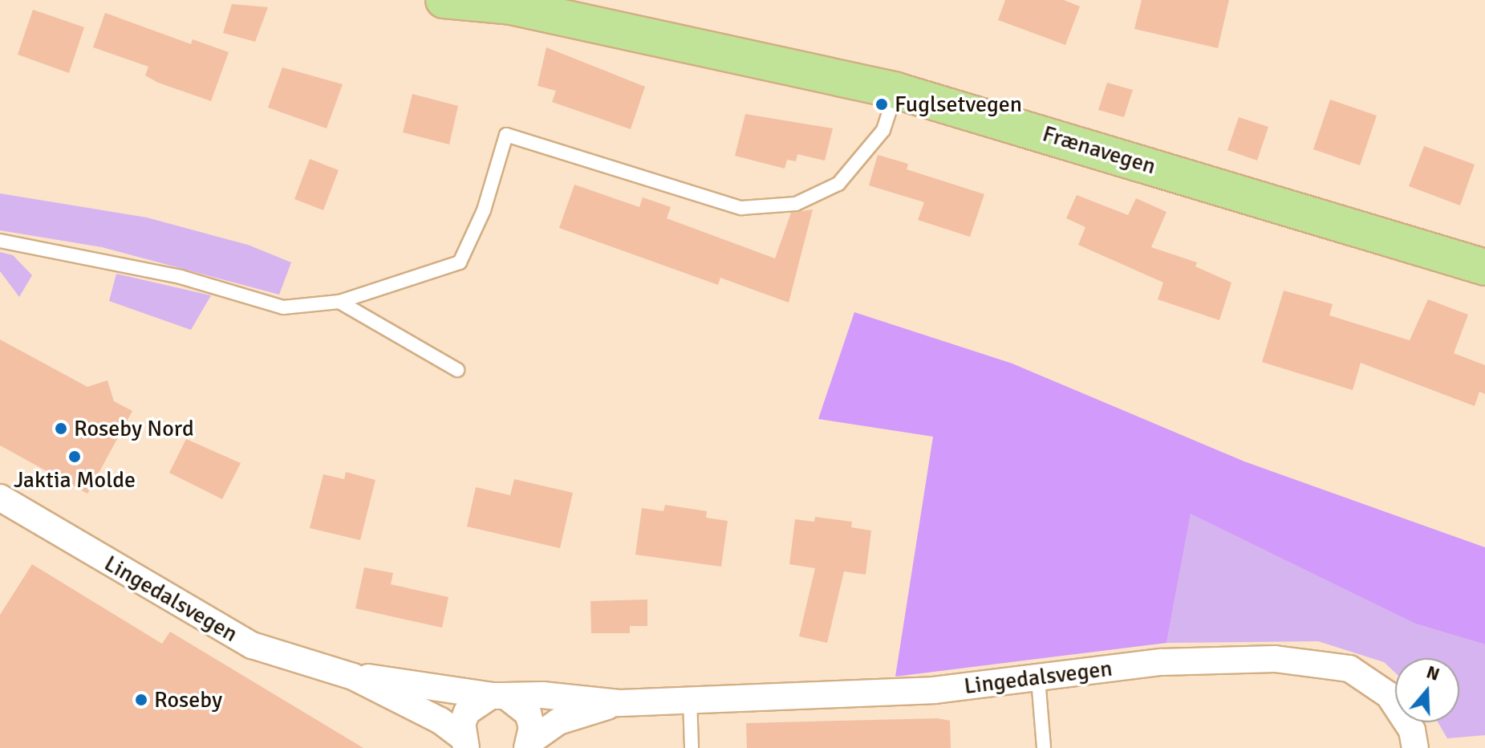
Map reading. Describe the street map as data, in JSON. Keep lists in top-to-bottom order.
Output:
{
  "streets": {
    "main road": ["Frænavegen"],
    "street": ["Lingedalsvegen"]
  },
  "places": [
    "Fuglsetvegen",
    "Roseby Nord",
    "Jaktia Molde",
    "Roseby"
  ],
  "north": "top"
}
